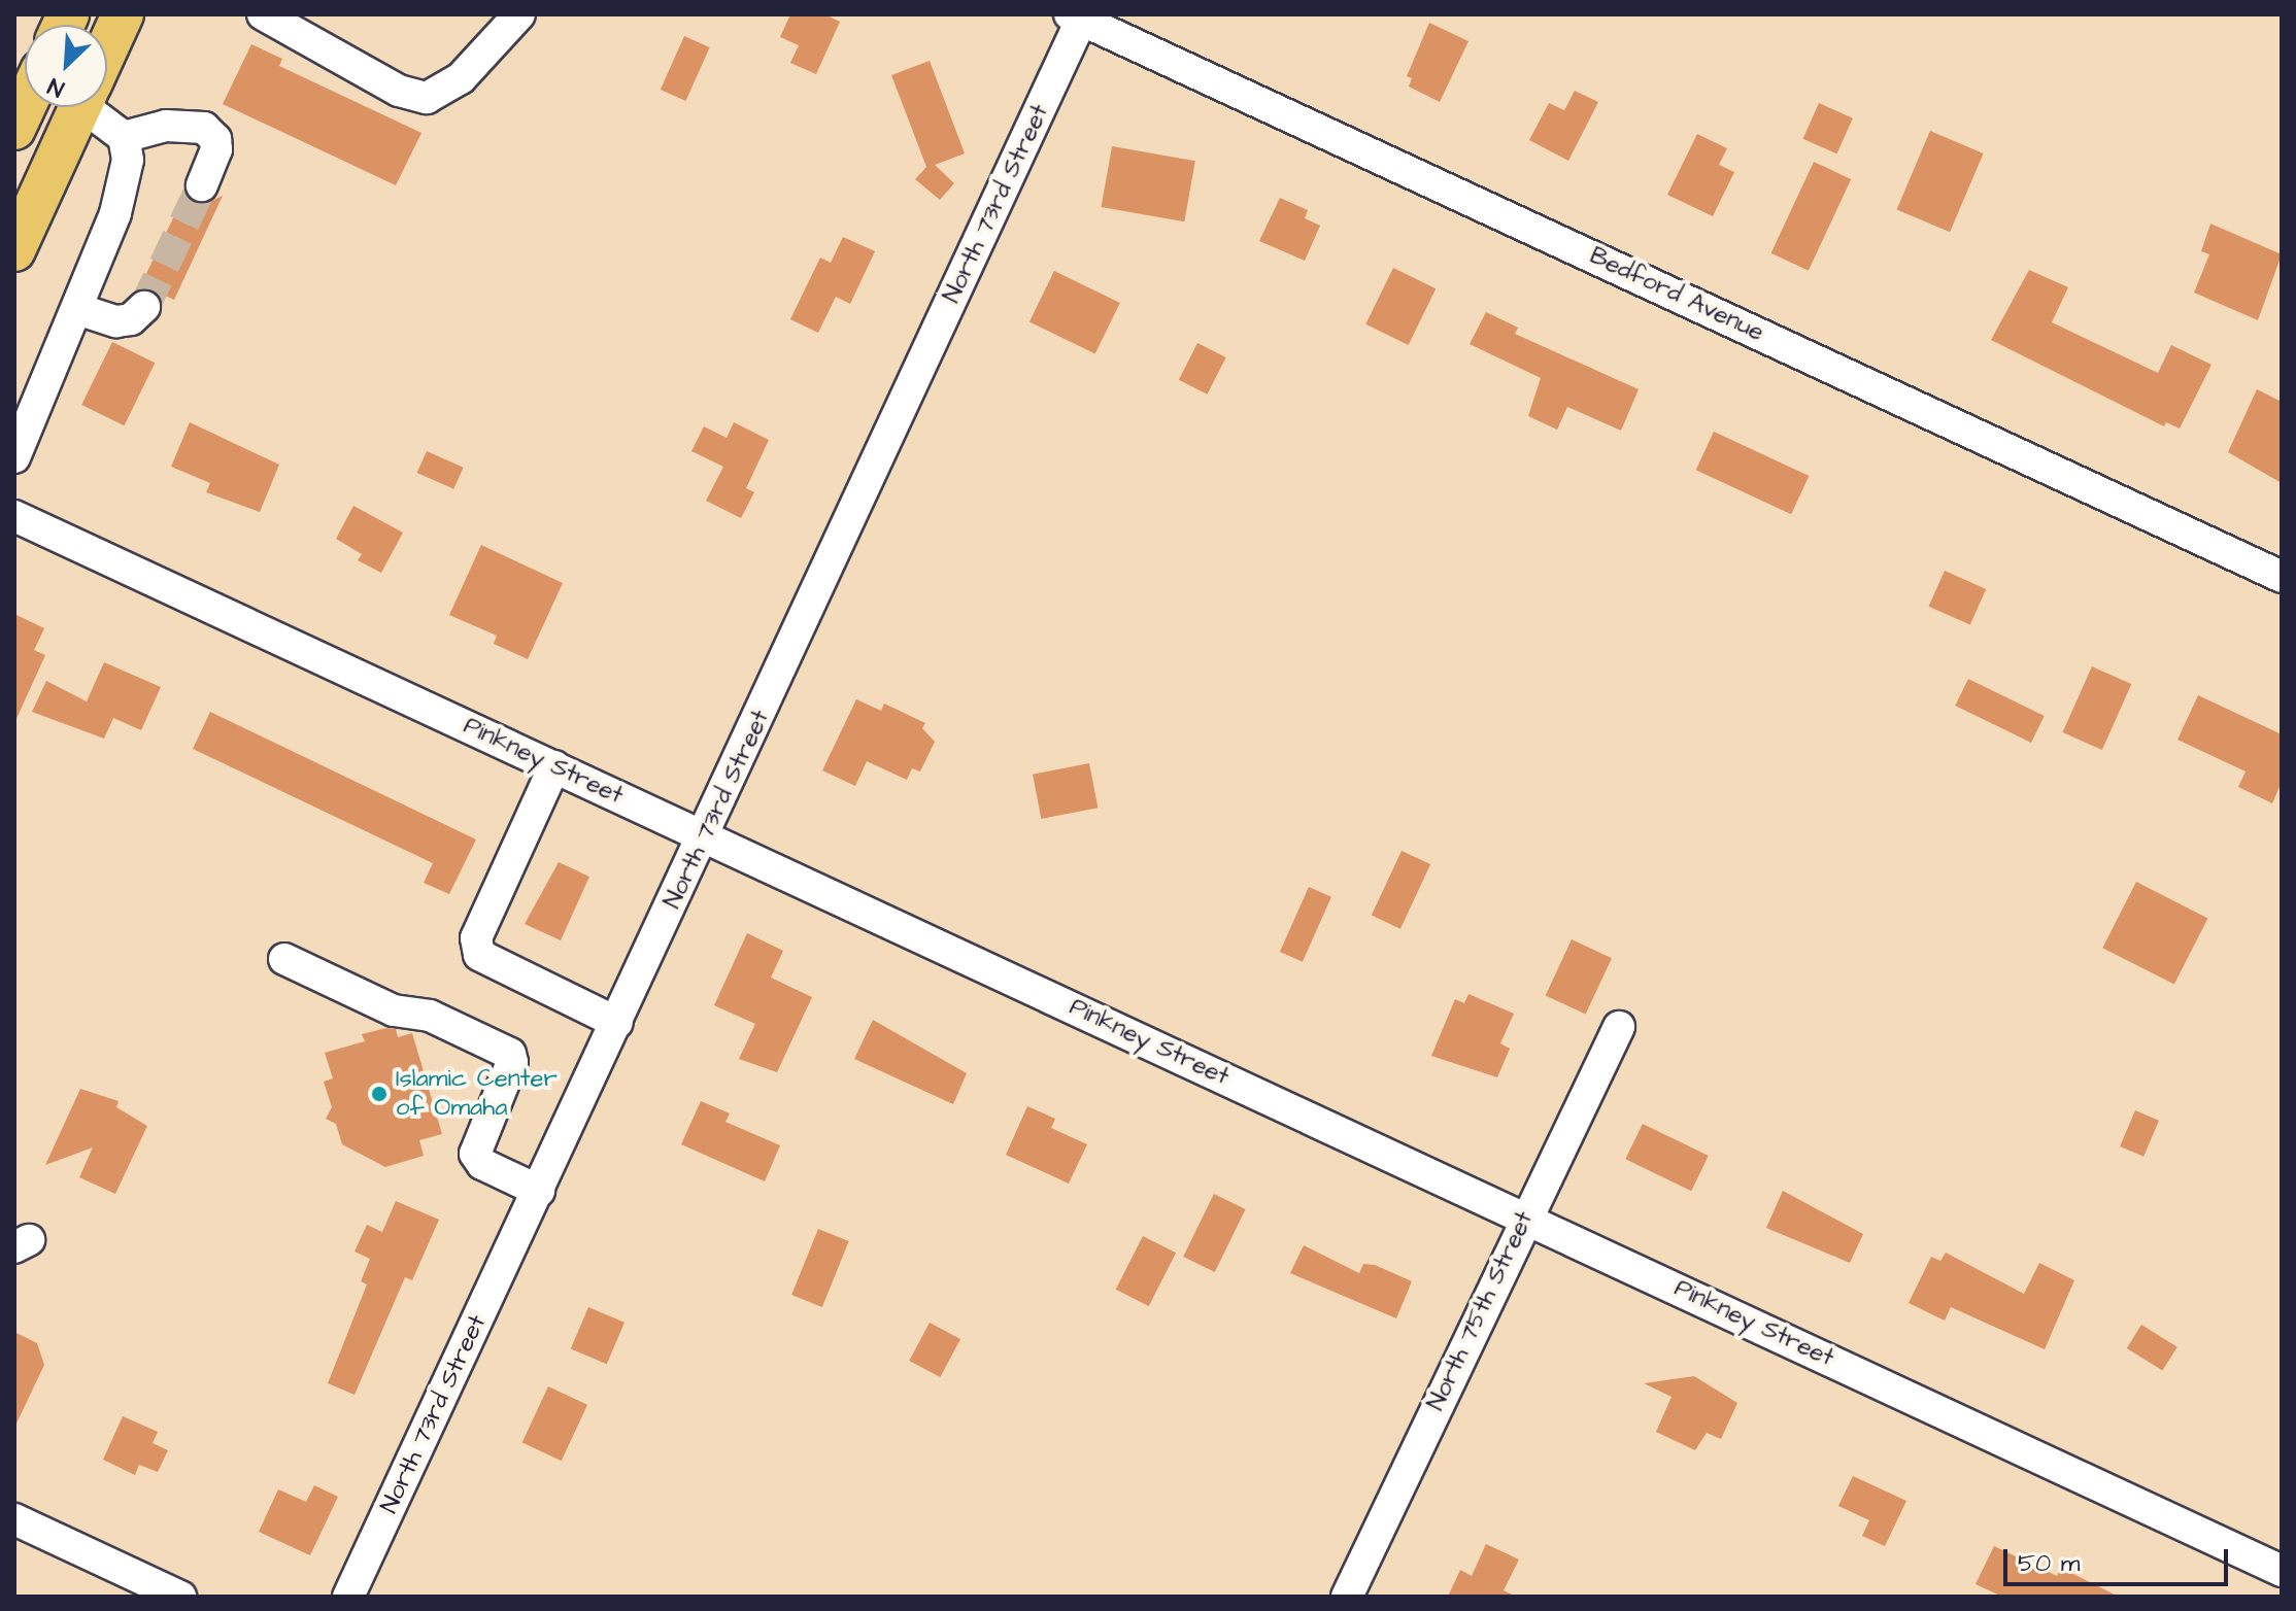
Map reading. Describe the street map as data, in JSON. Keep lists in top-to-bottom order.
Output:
{
  "streets": {
    "street": [
      "North 73rd Street",
      "Bedford Avenue",
      "Pinkney Street",
      "North 75th Street"
    ]
  },
  "crossings": [
    ["North 73rd Street", "Bedford Avenue"],
    ["North 73rd Street", "Pinkney Street"],
    ["Pinkney Street", "North 75th Street"]
  ],
  "places": ["Islamic Center of Omaha"],
  "scale_bar": "50 m",
  "north": "bottom left"
}
